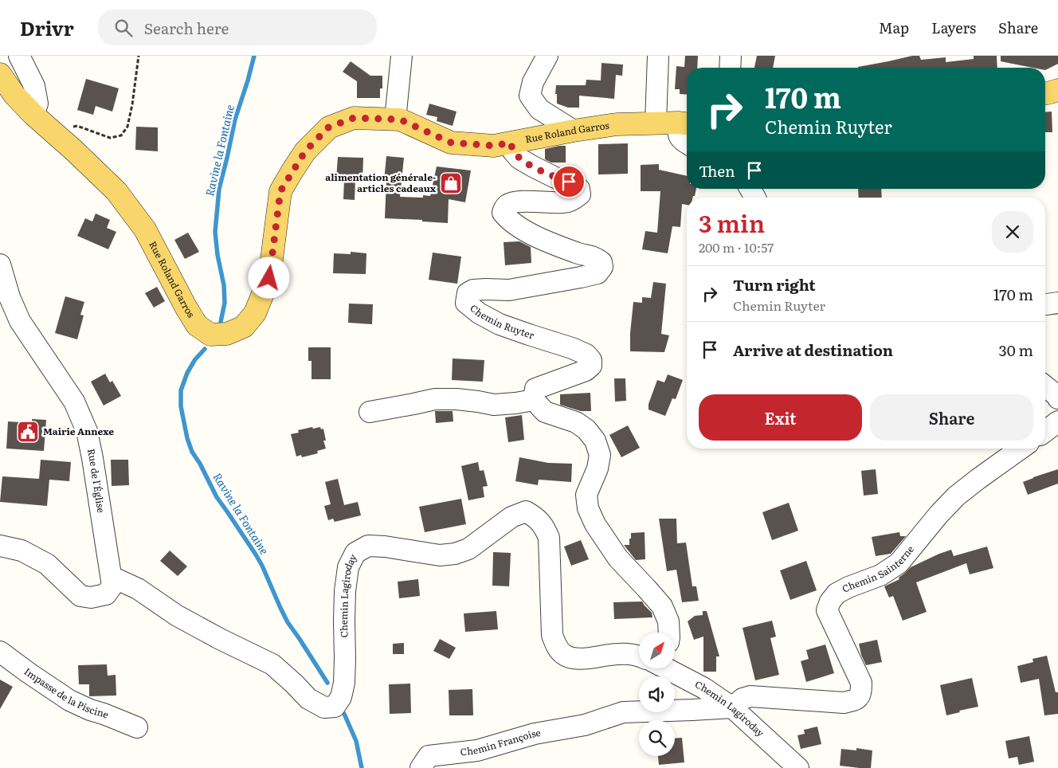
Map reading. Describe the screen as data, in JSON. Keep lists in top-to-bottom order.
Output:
{
  "streets": {
    "main road": ["Rue Roland Garros"],
    "street": [
      "Chemin Ruyter",
      "Rue de l'Église",
      "Chemin Sainterne",
      "Chemin Lagiroday",
      "Impasse de la Piscine",
      "Chemin Françoise"
    ]
  },
  "crossings": [
    ["Rue Roland Garros", "Chemin Ruyter"],
    ["Rue de l'Église", "Chemin Lagiroday"],
    ["Chemin Sainterne", "Chemin Lagiroday"],
    ["Chemin Sainterne", "Chemin Françoise"],
    ["Chemin Lagiroday", "Chemin Françoise"]
  ],
  "water": ["Ravine la Fontaine"],
  "places": {
    "shop": ["alimentation générale- articles cadeaux"],
    "public building": ["Mairie Annexe"]
  },
  "north": "top right",
  "page": {
    "header": "Drivr",
    "search": "Search here",
    "nav": ["Map", "Layers", "Share"],
    "turn": ["170 m", "Chemin Ruyter"],
    "then": "Then",
    "heading": ["3 min", "200 m · 10:57"],
    "list": [
      {
        "name": "Turn right",
        "note": "Chemin Ruyter",
        "value": "170 m"
      },
      {
        "name": "Arrive at destination",
        "value": "30 m"
      }
    ],
    "buttons": ["Exit", "Share"]
  }
}
